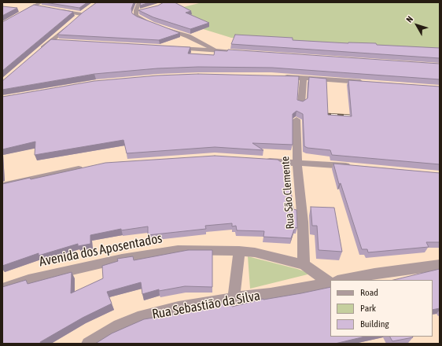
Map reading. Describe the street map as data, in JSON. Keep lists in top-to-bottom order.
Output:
{
  "streets": {
    "street": ["Rua São Clemente", "Avenida dos Aposentados", "Rua Sebastião da Silva"]
  },
  "crossings": [
    ["Rua São Clemente", "Avenida dos Aposentados"]
  ],
  "legend": ["Road", "Park", "Building"],
  "north": "top left"
}
